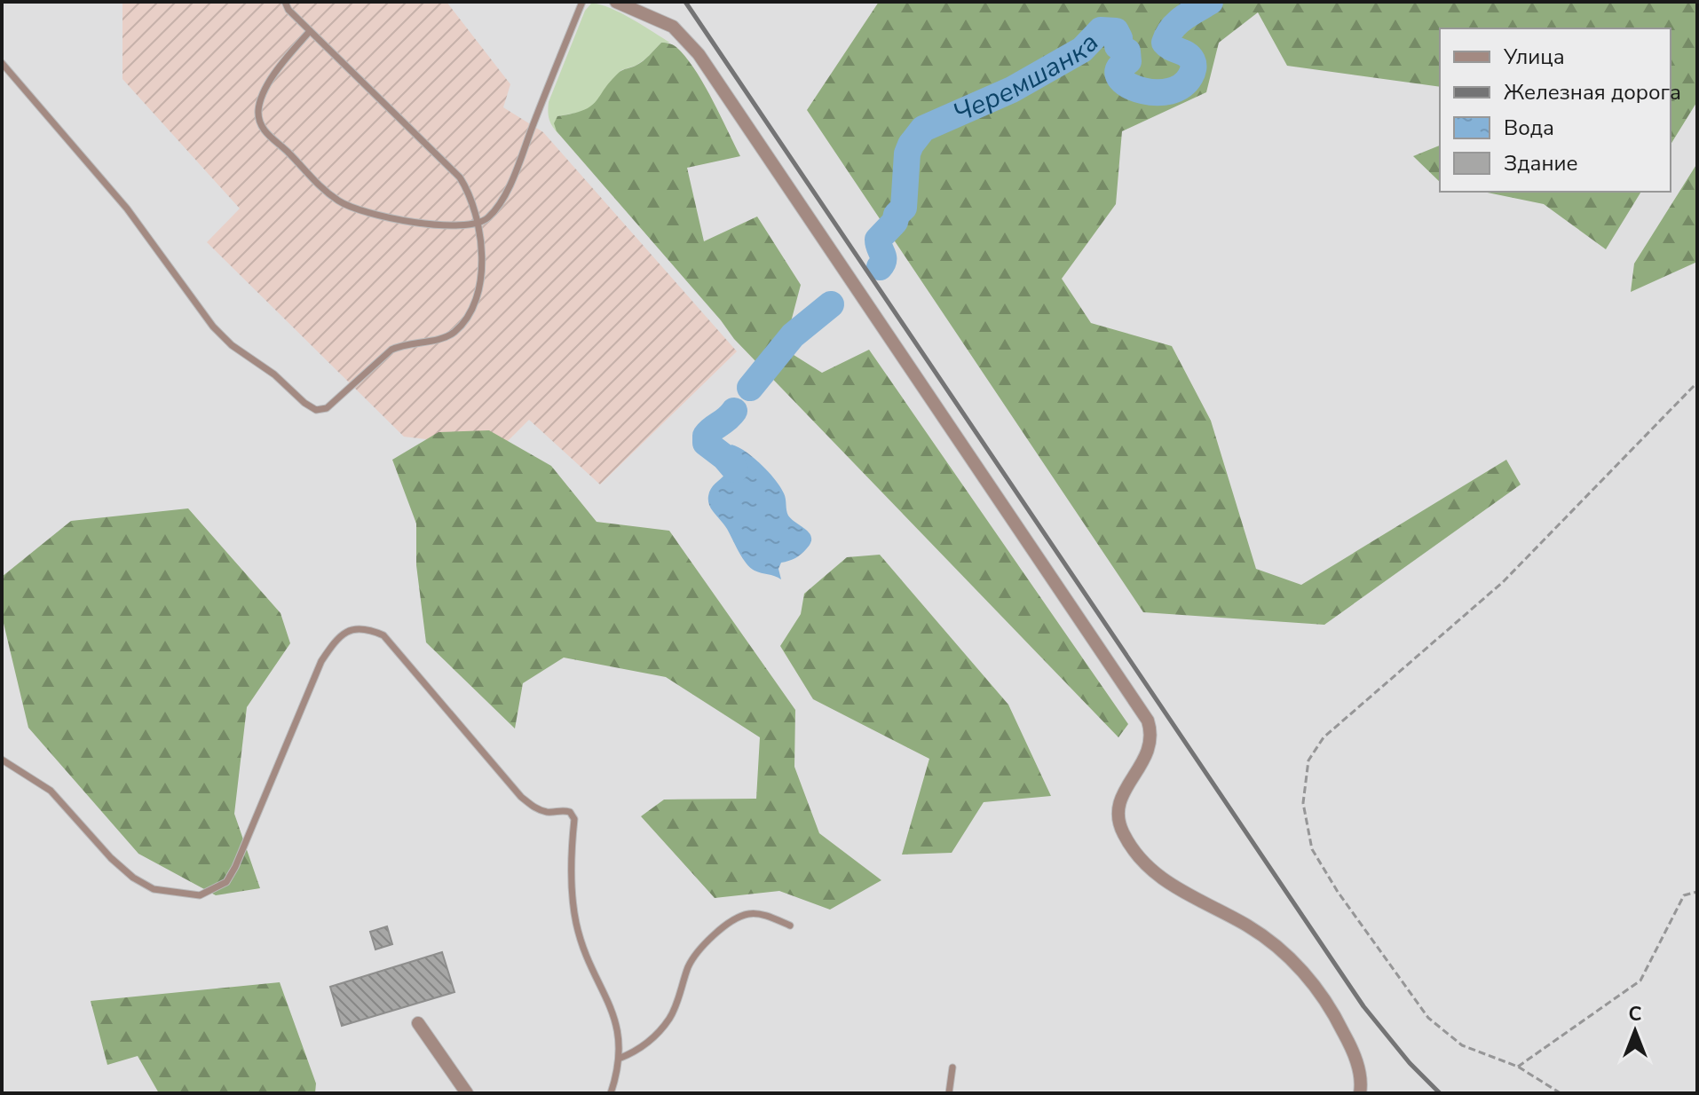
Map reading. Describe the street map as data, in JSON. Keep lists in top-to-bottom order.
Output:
{
  "water": ["Черемшанка"],
  "legend": [
    "Улица",
    "Железная дорога",
    "Вода",
    "Здание"
  ],
  "north": "top"
}
